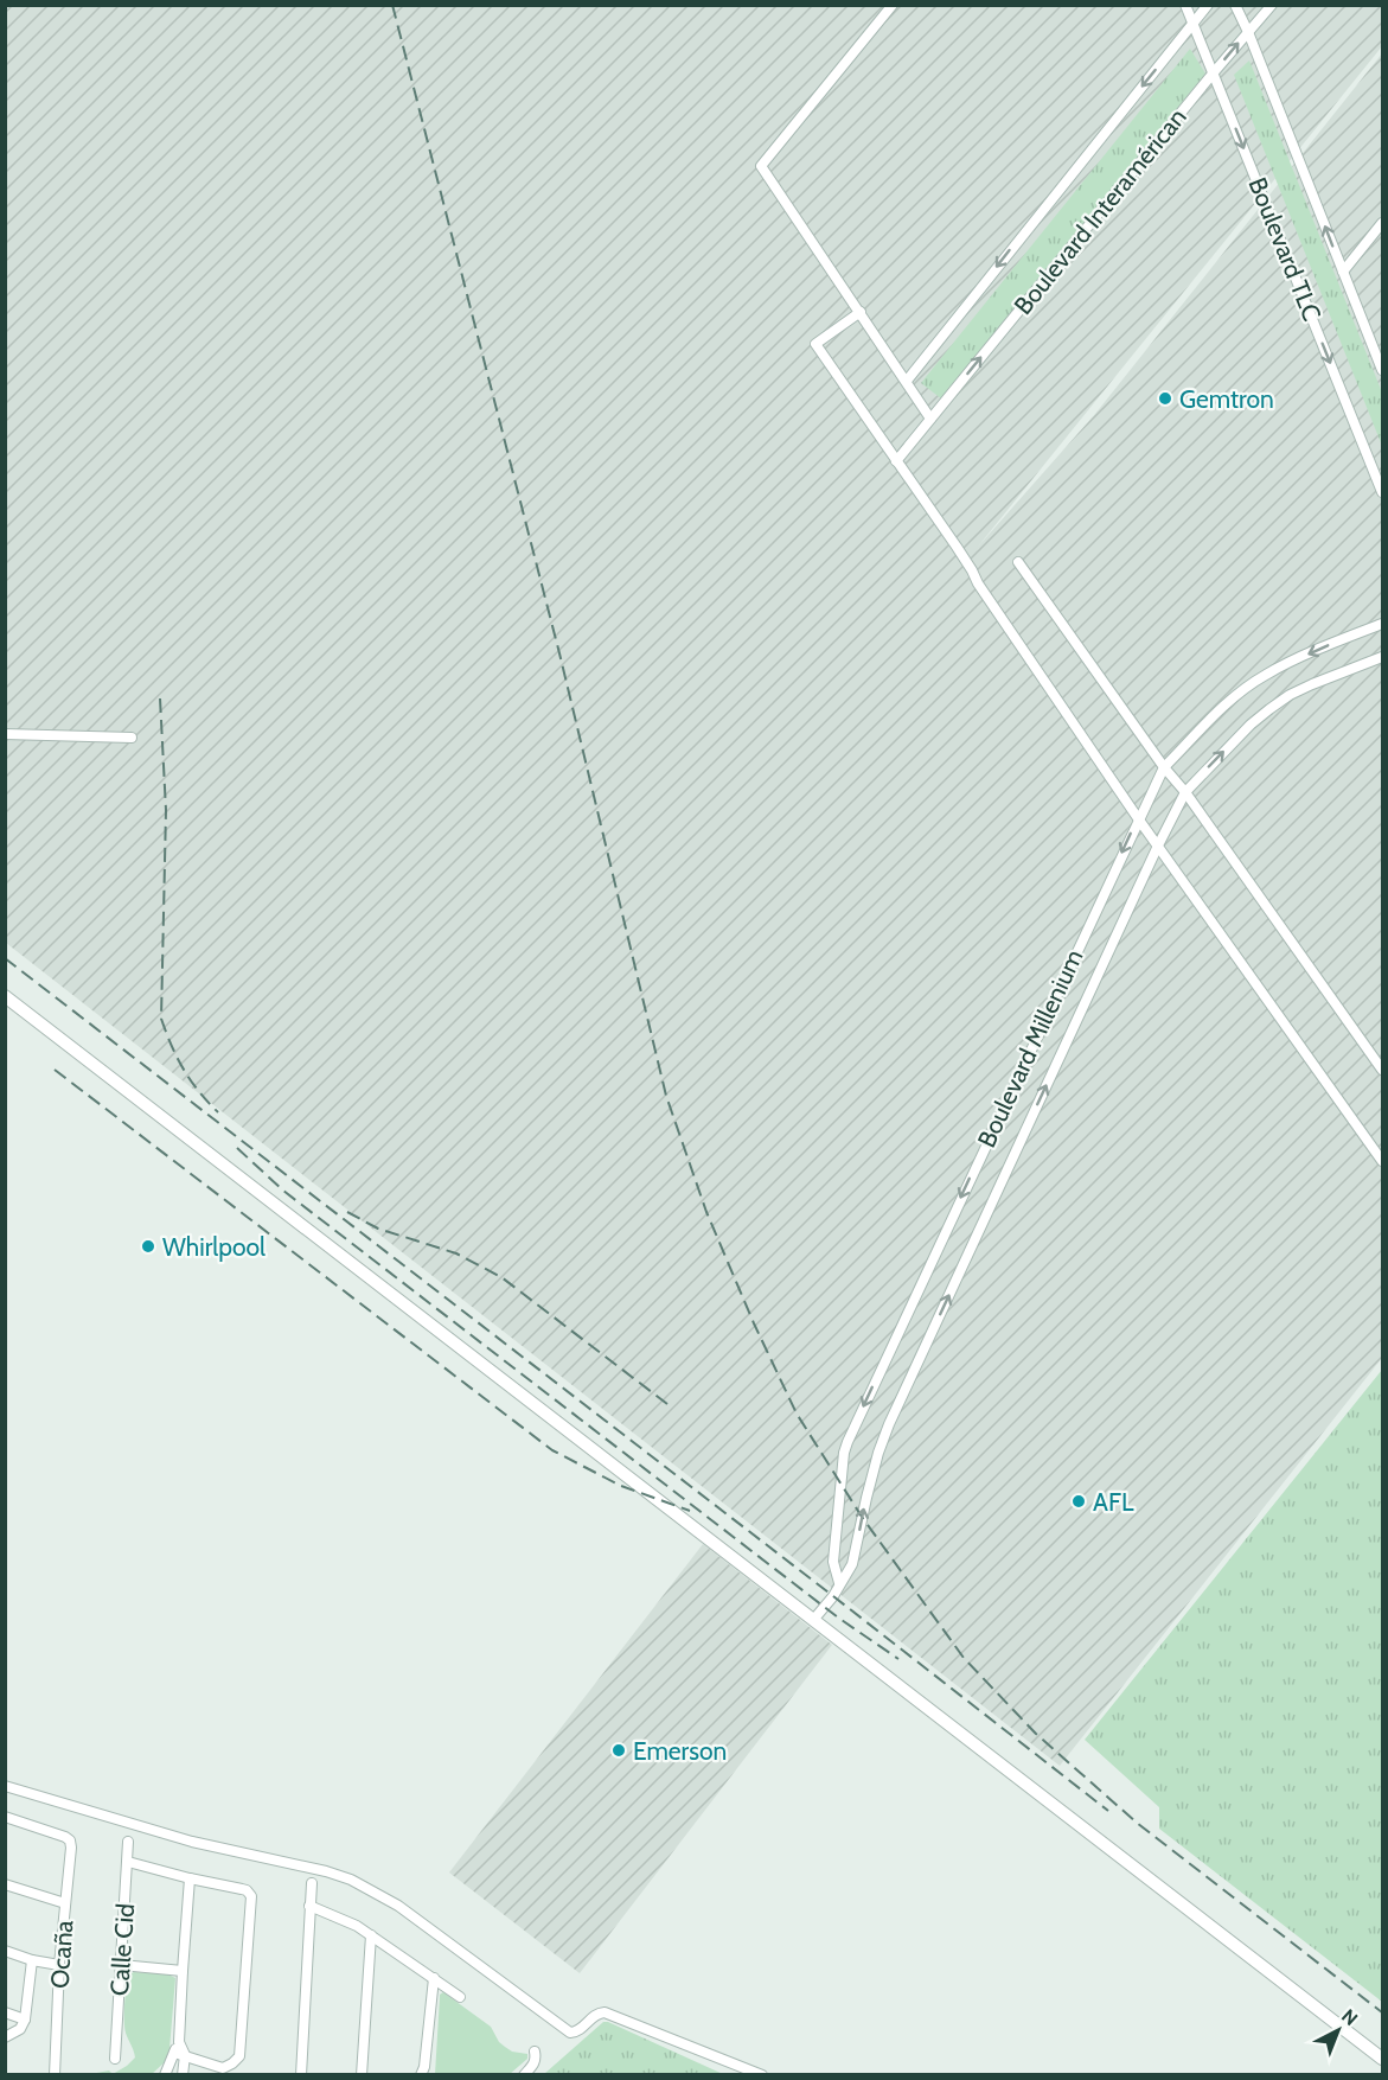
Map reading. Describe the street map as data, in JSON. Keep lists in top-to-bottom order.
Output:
{
  "streets": {
    "street": [
      "Boulevard Interamérican",
      "Boulevard TLC",
      "Boulevard Millenium",
      "Calle Cid",
      "Ocaña"
    ]
  },
  "crossings": [
    ["Boulevard Interamérican", "Boulevard TLC"]
  ],
  "places": [
    "Gemtron",
    "Whirlpool",
    "AFL",
    "Emerson"
  ],
  "north": "top right"
}
